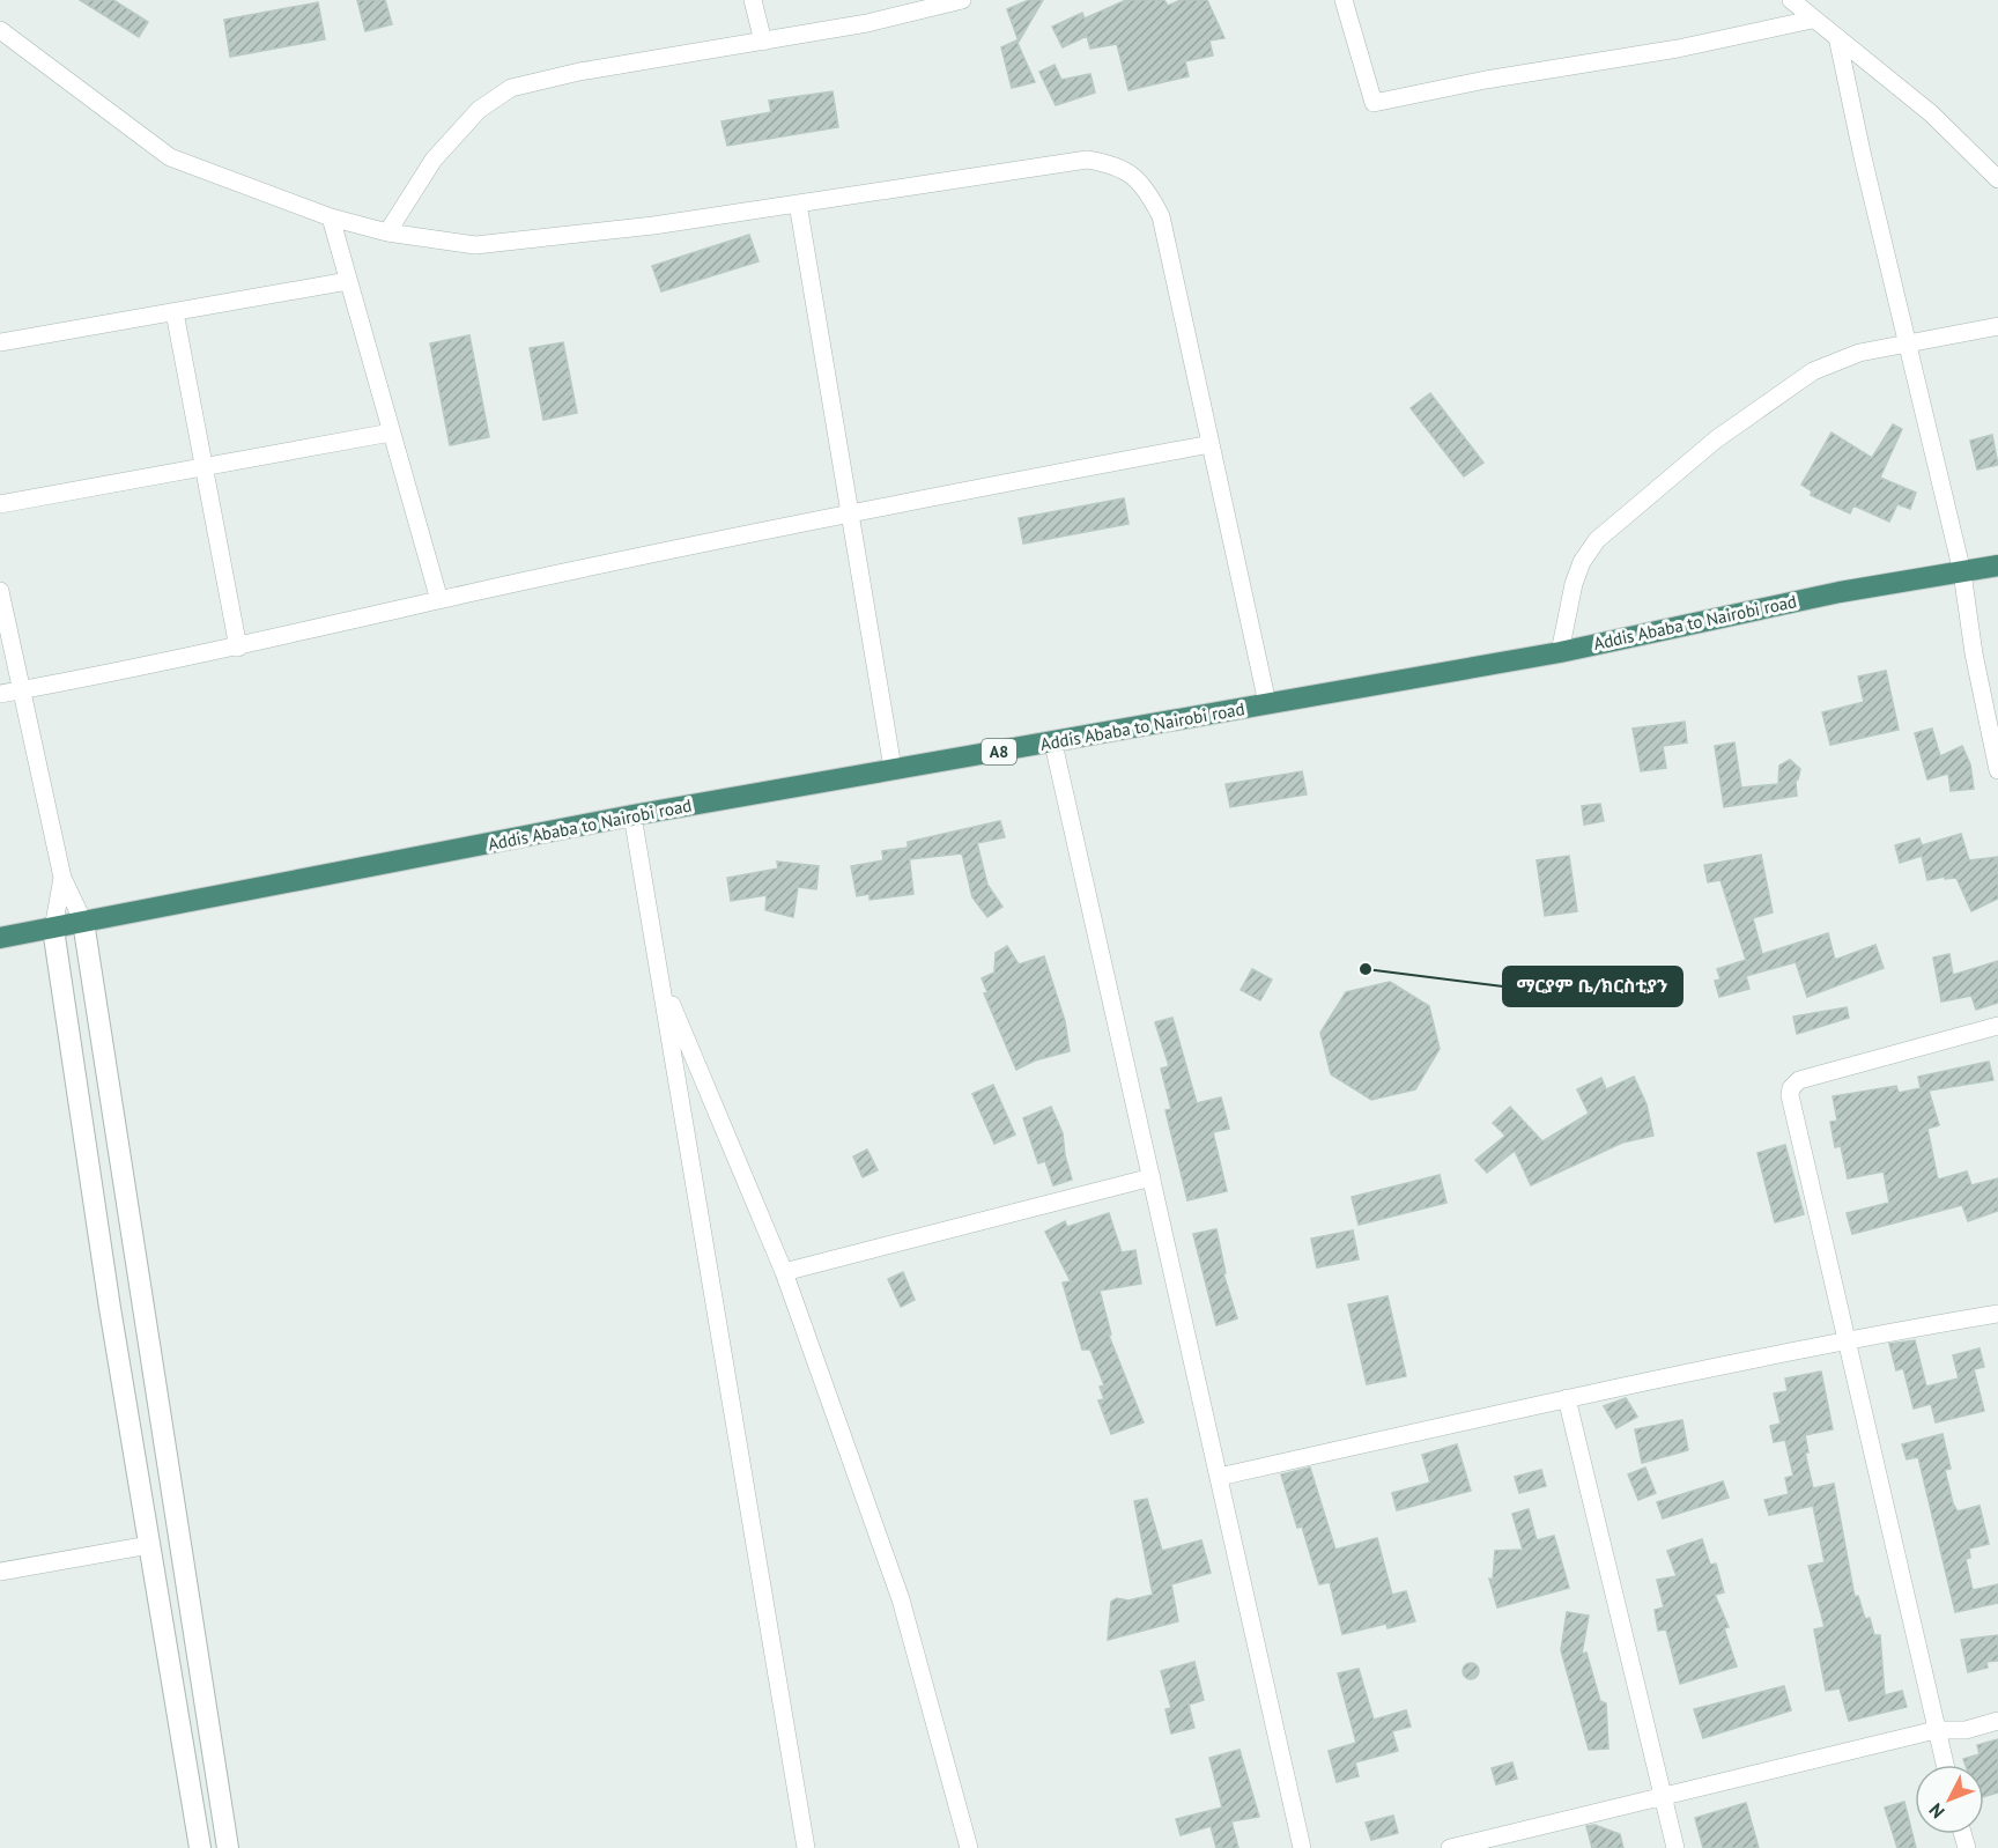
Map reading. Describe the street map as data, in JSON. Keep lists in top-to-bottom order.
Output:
{
  "streets": {
    "highway": ["Addis Ababa to Nairobi road", "A8"]
  },
  "places": ["ማርያም ቤ/ክርስቲያን"],
  "north": "bottom left"
}
